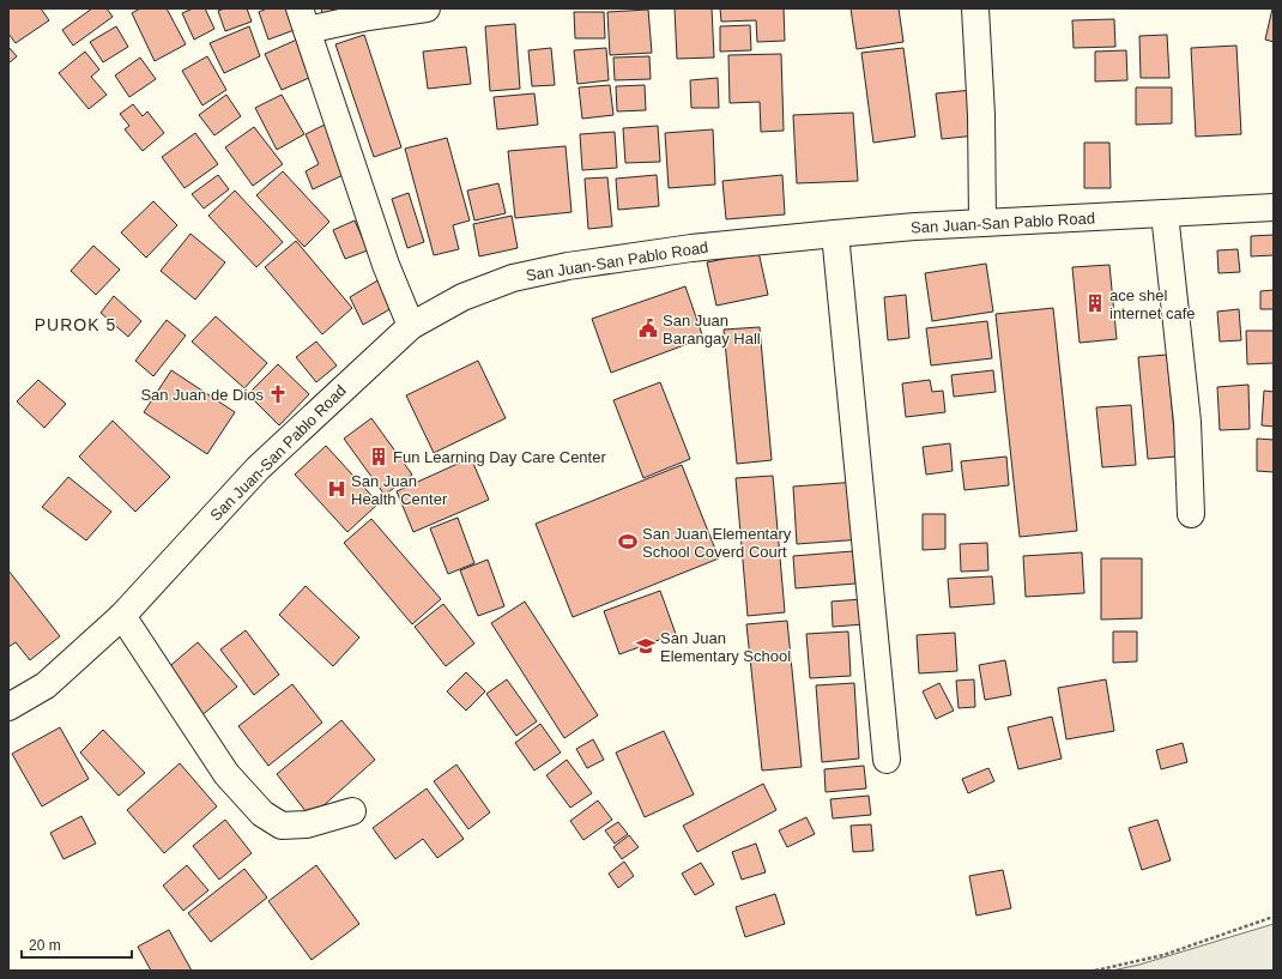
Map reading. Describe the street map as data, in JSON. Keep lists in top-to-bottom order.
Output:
{
  "streets": {
    "street": ["San Juan-San Pablo Road"]
  },
  "districts": ["PUROK 5"],
  "places": {
    "building": ["ace shel internet cafe", "Fun Learning Day Care Center"],
    "public building": ["San Juan Barangay Hall"],
    "church": ["San Juan de Dios"],
    "hospital": ["San Juan Health Center"],
    "sports": ["San Juan Elementary School Coverd Court"],
    "school or university": ["San Juan Elementary School"]
  },
  "scale_bar": "20 m"
}
